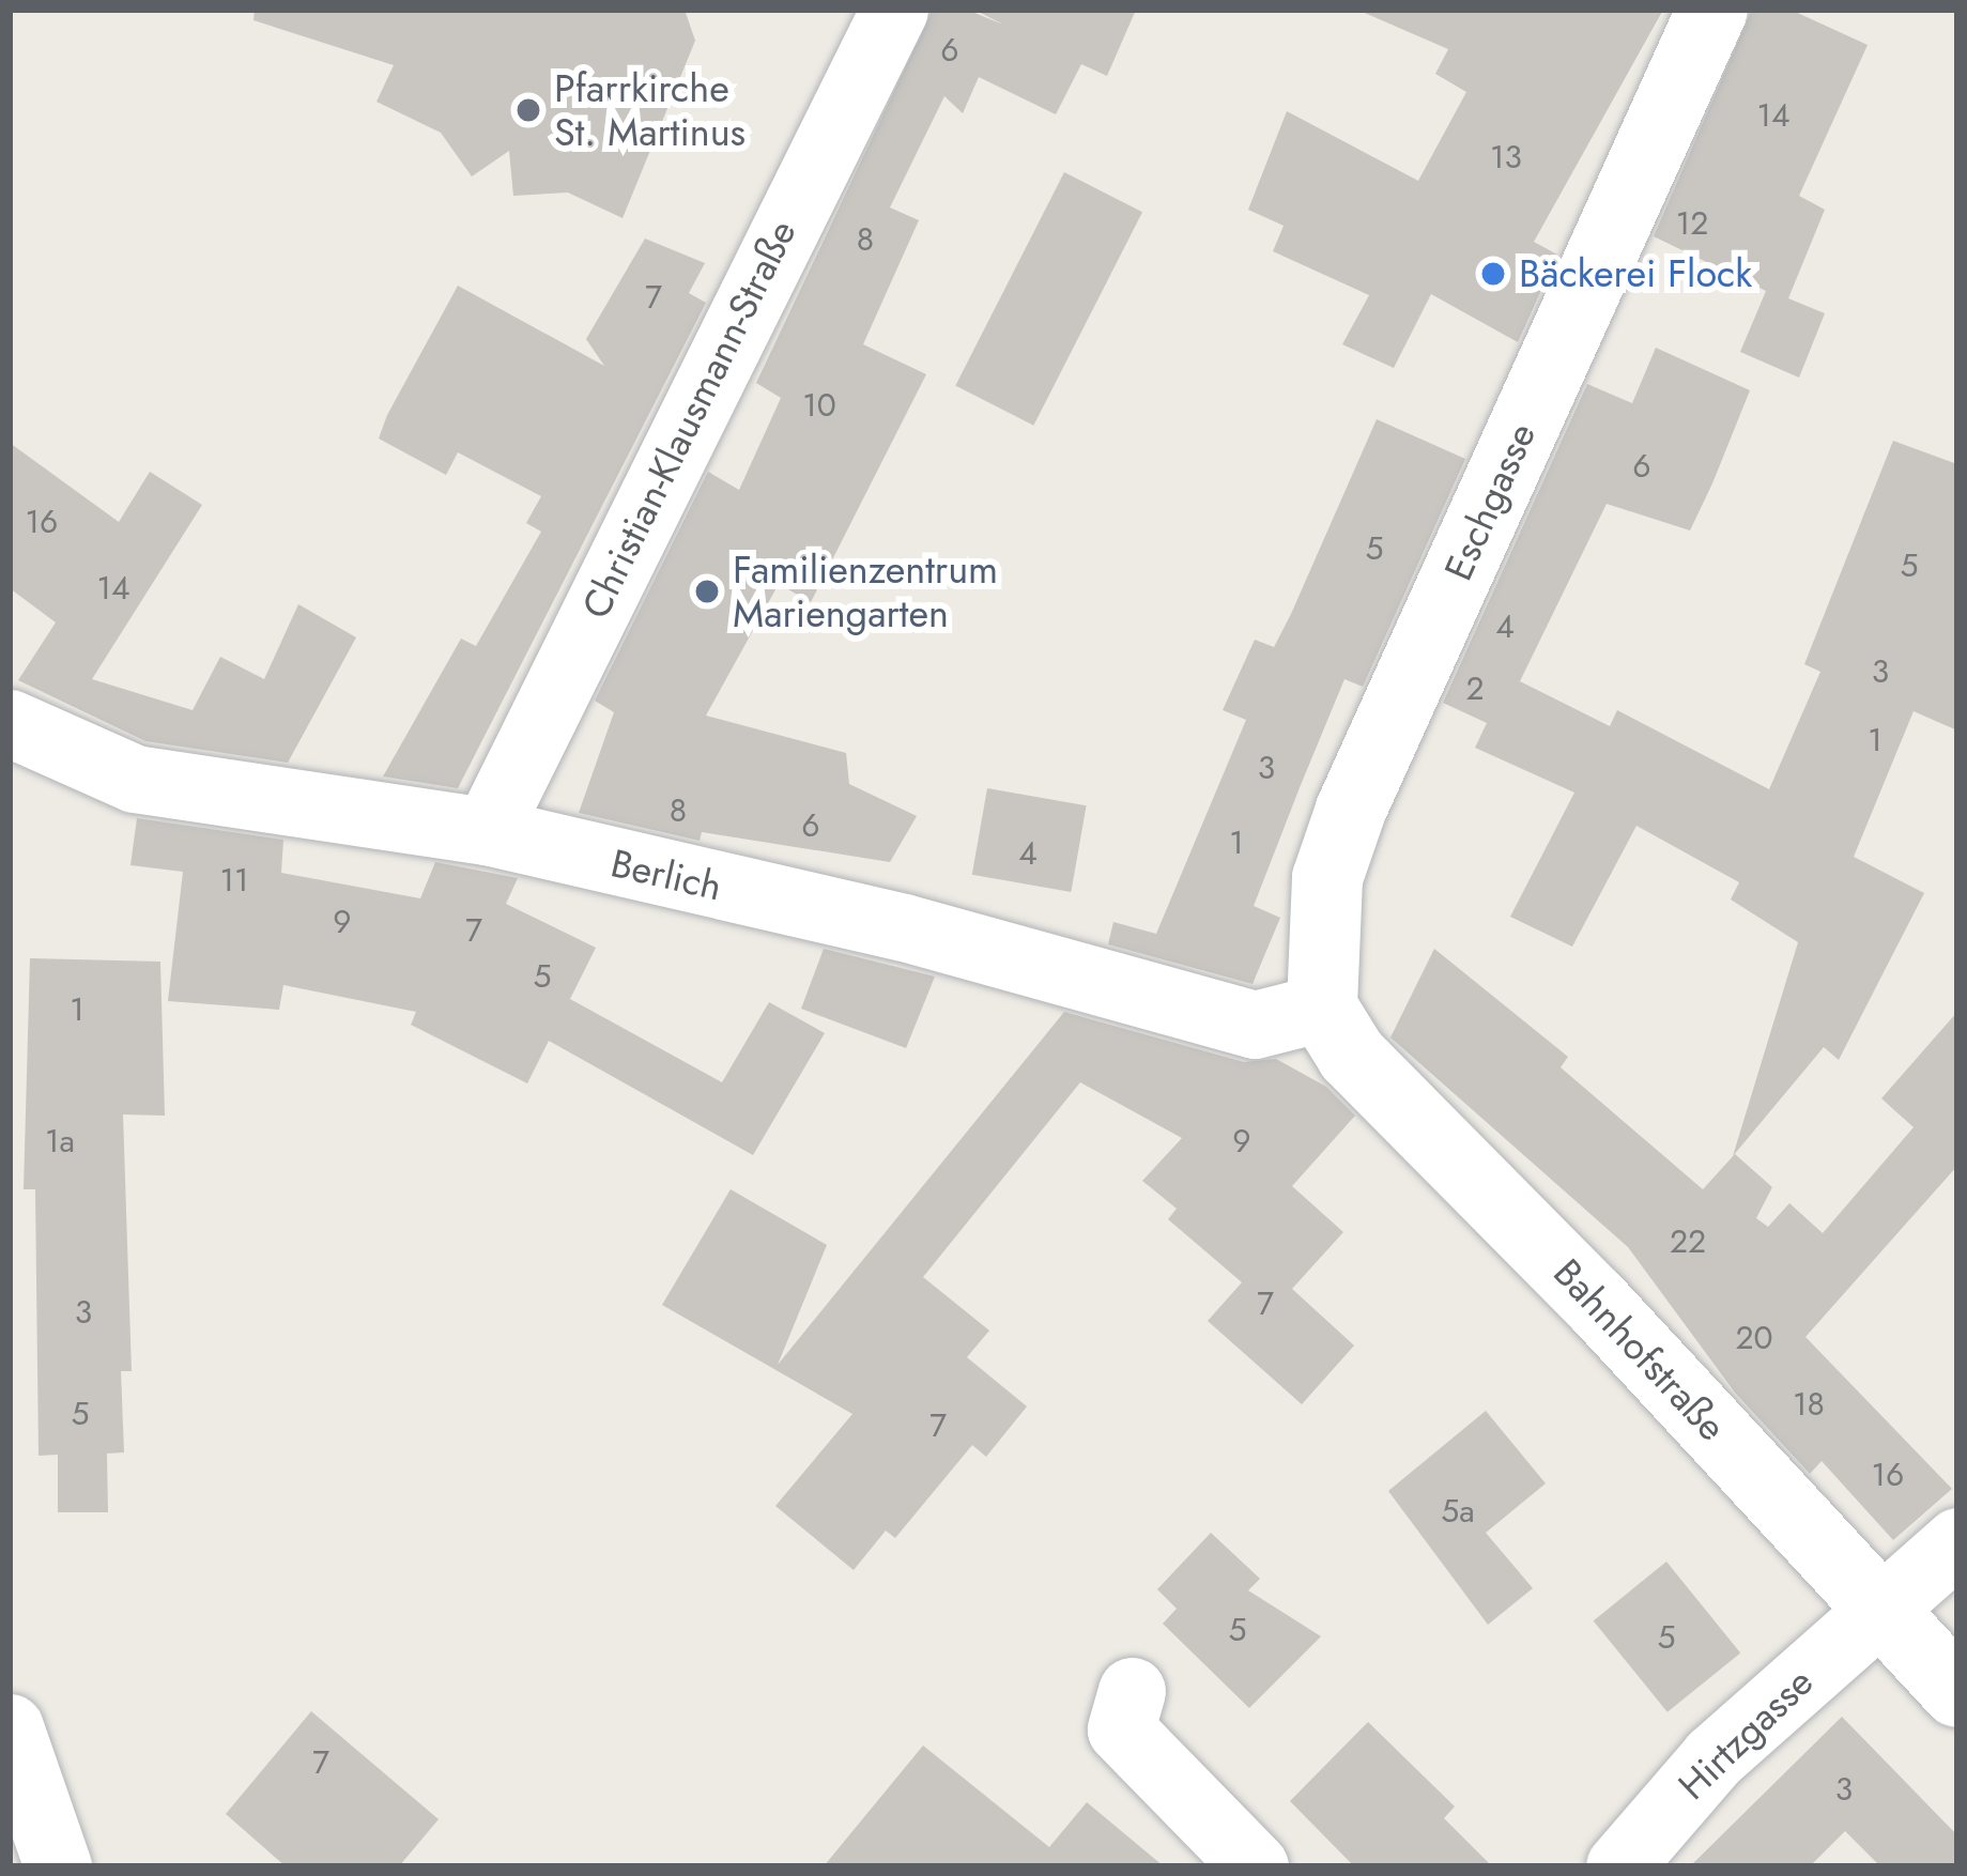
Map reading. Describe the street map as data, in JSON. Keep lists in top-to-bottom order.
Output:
{
  "streets": {
    "street": [
      "Christian-Klausmann-Straße",
      "Eschgasse",
      "Berlich",
      "Bahnhofstraße",
      "Hirtzgasse"
    ]
  },
  "crossings": [
    ["Christian-Klausmann-Straße", "Berlich"],
    ["Eschgasse", "Berlich"],
    ["Eschgasse", "Bahnhofstraße"],
    ["Berlich", "Bahnhofstraße"],
    ["Bahnhofstraße", "Hirtzgasse"]
  ],
  "places": ["Pfarrkirche St. Martinus", "Bäckerei Flock", "Familienzentrum Mariengarten"],
  "house_numbers": [
    "6",
    "14",
    "13",
    "12",
    "8",
    "7",
    "10",
    "6",
    "16",
    "5",
    "5",
    "14",
    "4",
    "3",
    "2",
    "1",
    "3",
    "8",
    "6",
    "1",
    "4",
    "11",
    "9",
    "7",
    "5",
    "1",
    "1a",
    "9",
    "22",
    "7",
    "3",
    "20",
    "18",
    "5",
    "7",
    "16",
    "5a",
    "5",
    "5",
    "7",
    "3"
  ]
}
